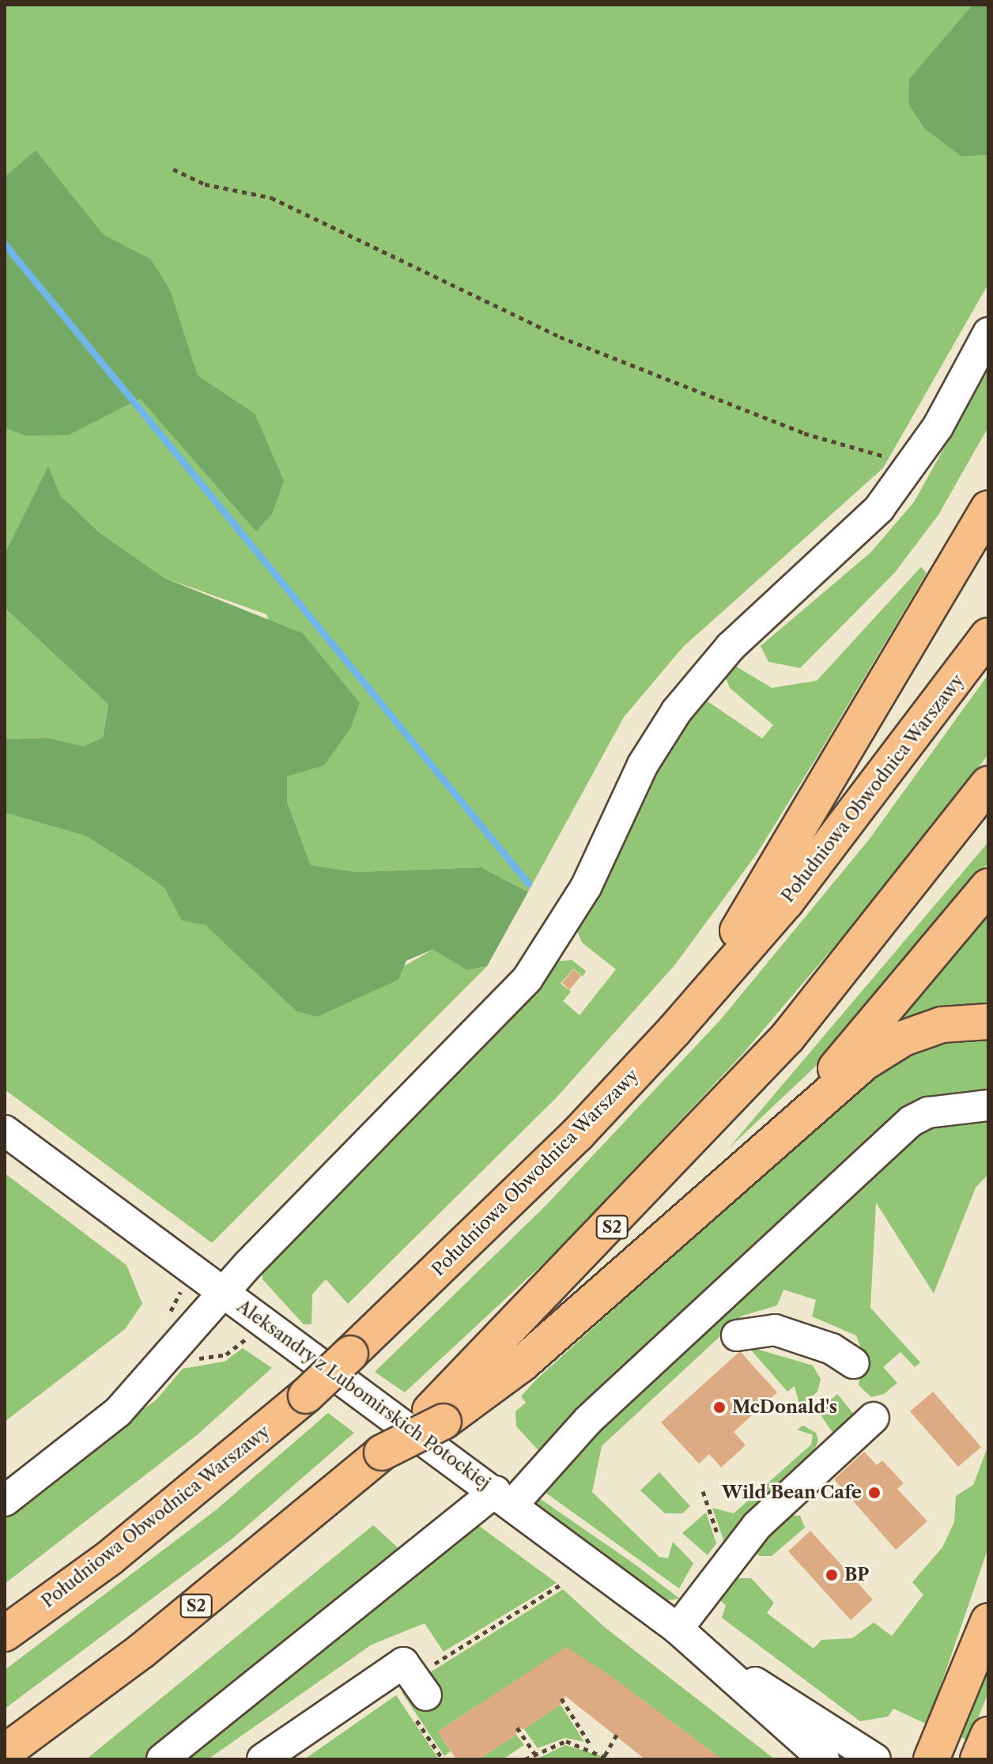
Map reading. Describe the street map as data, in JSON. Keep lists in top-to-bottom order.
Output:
{
  "streets": {
    "main road": ["Południowa Obwodnica Warszawy", "S2"],
    "street": ["Aleksandry z Lubomirskich Potockiej"]
  },
  "places": ["McDonald's", "Wild Bean Cafe", "BP"]
}
